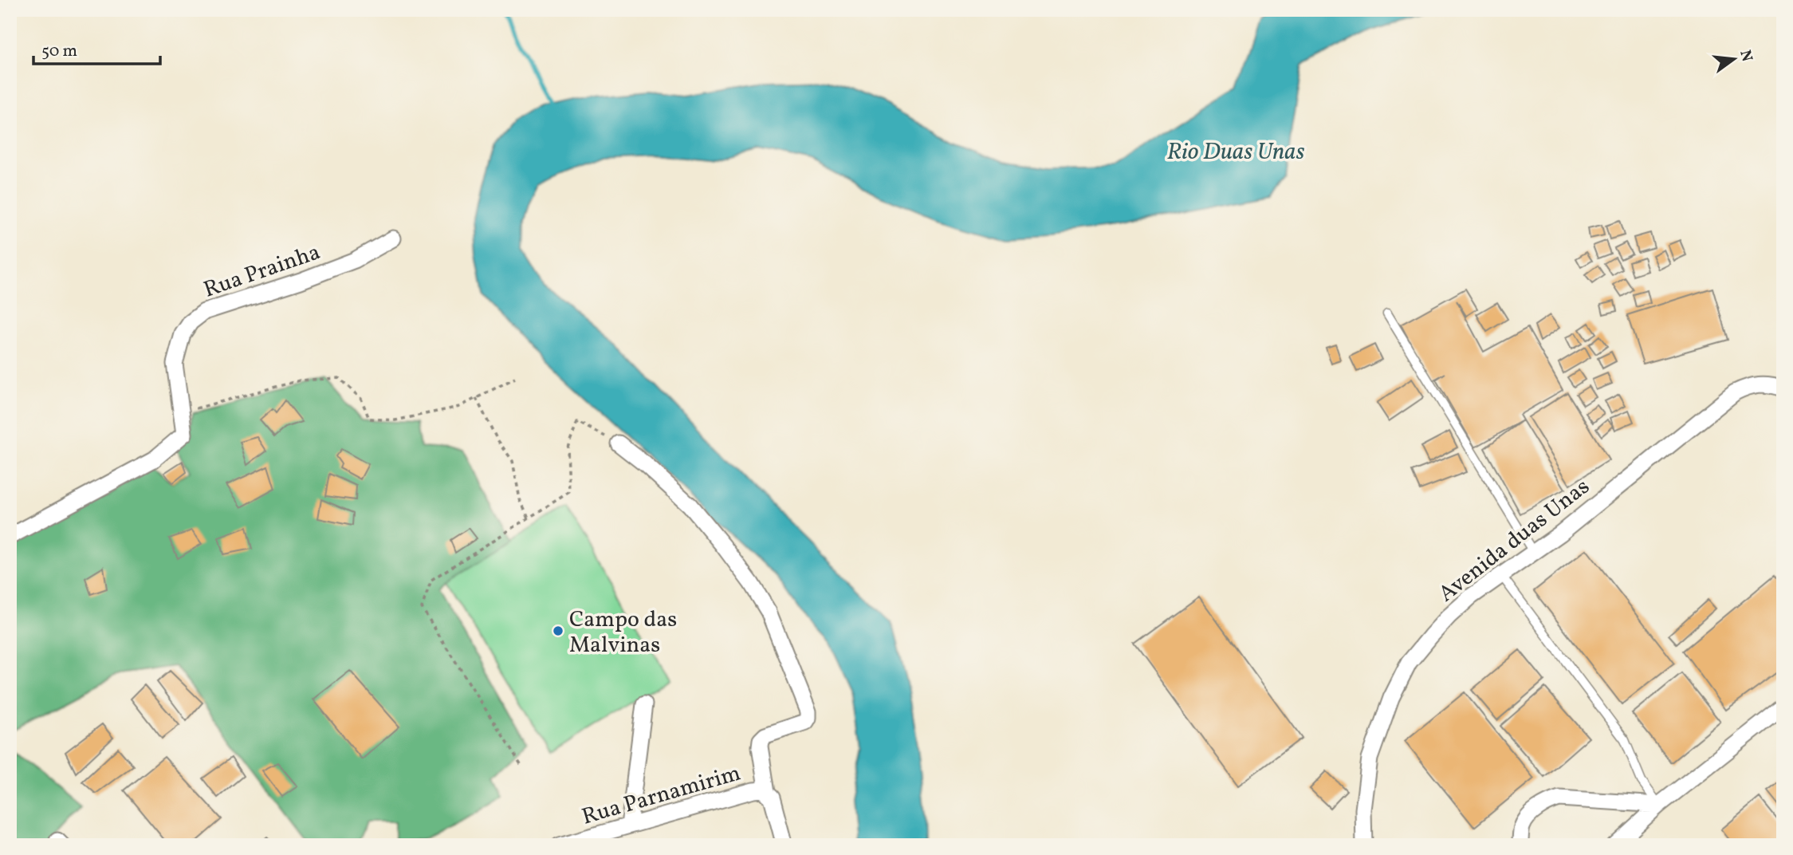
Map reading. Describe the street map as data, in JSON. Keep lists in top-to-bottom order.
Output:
{
  "streets": {
    "street": ["Rua Prainha", "Avenida duas Unas", "Rua Parnamirim"]
  },
  "water": ["Rio Duas Unas"],
  "places": ["Campo das Malvinas"],
  "scale_bar": "50 m",
  "north": "right"
}
